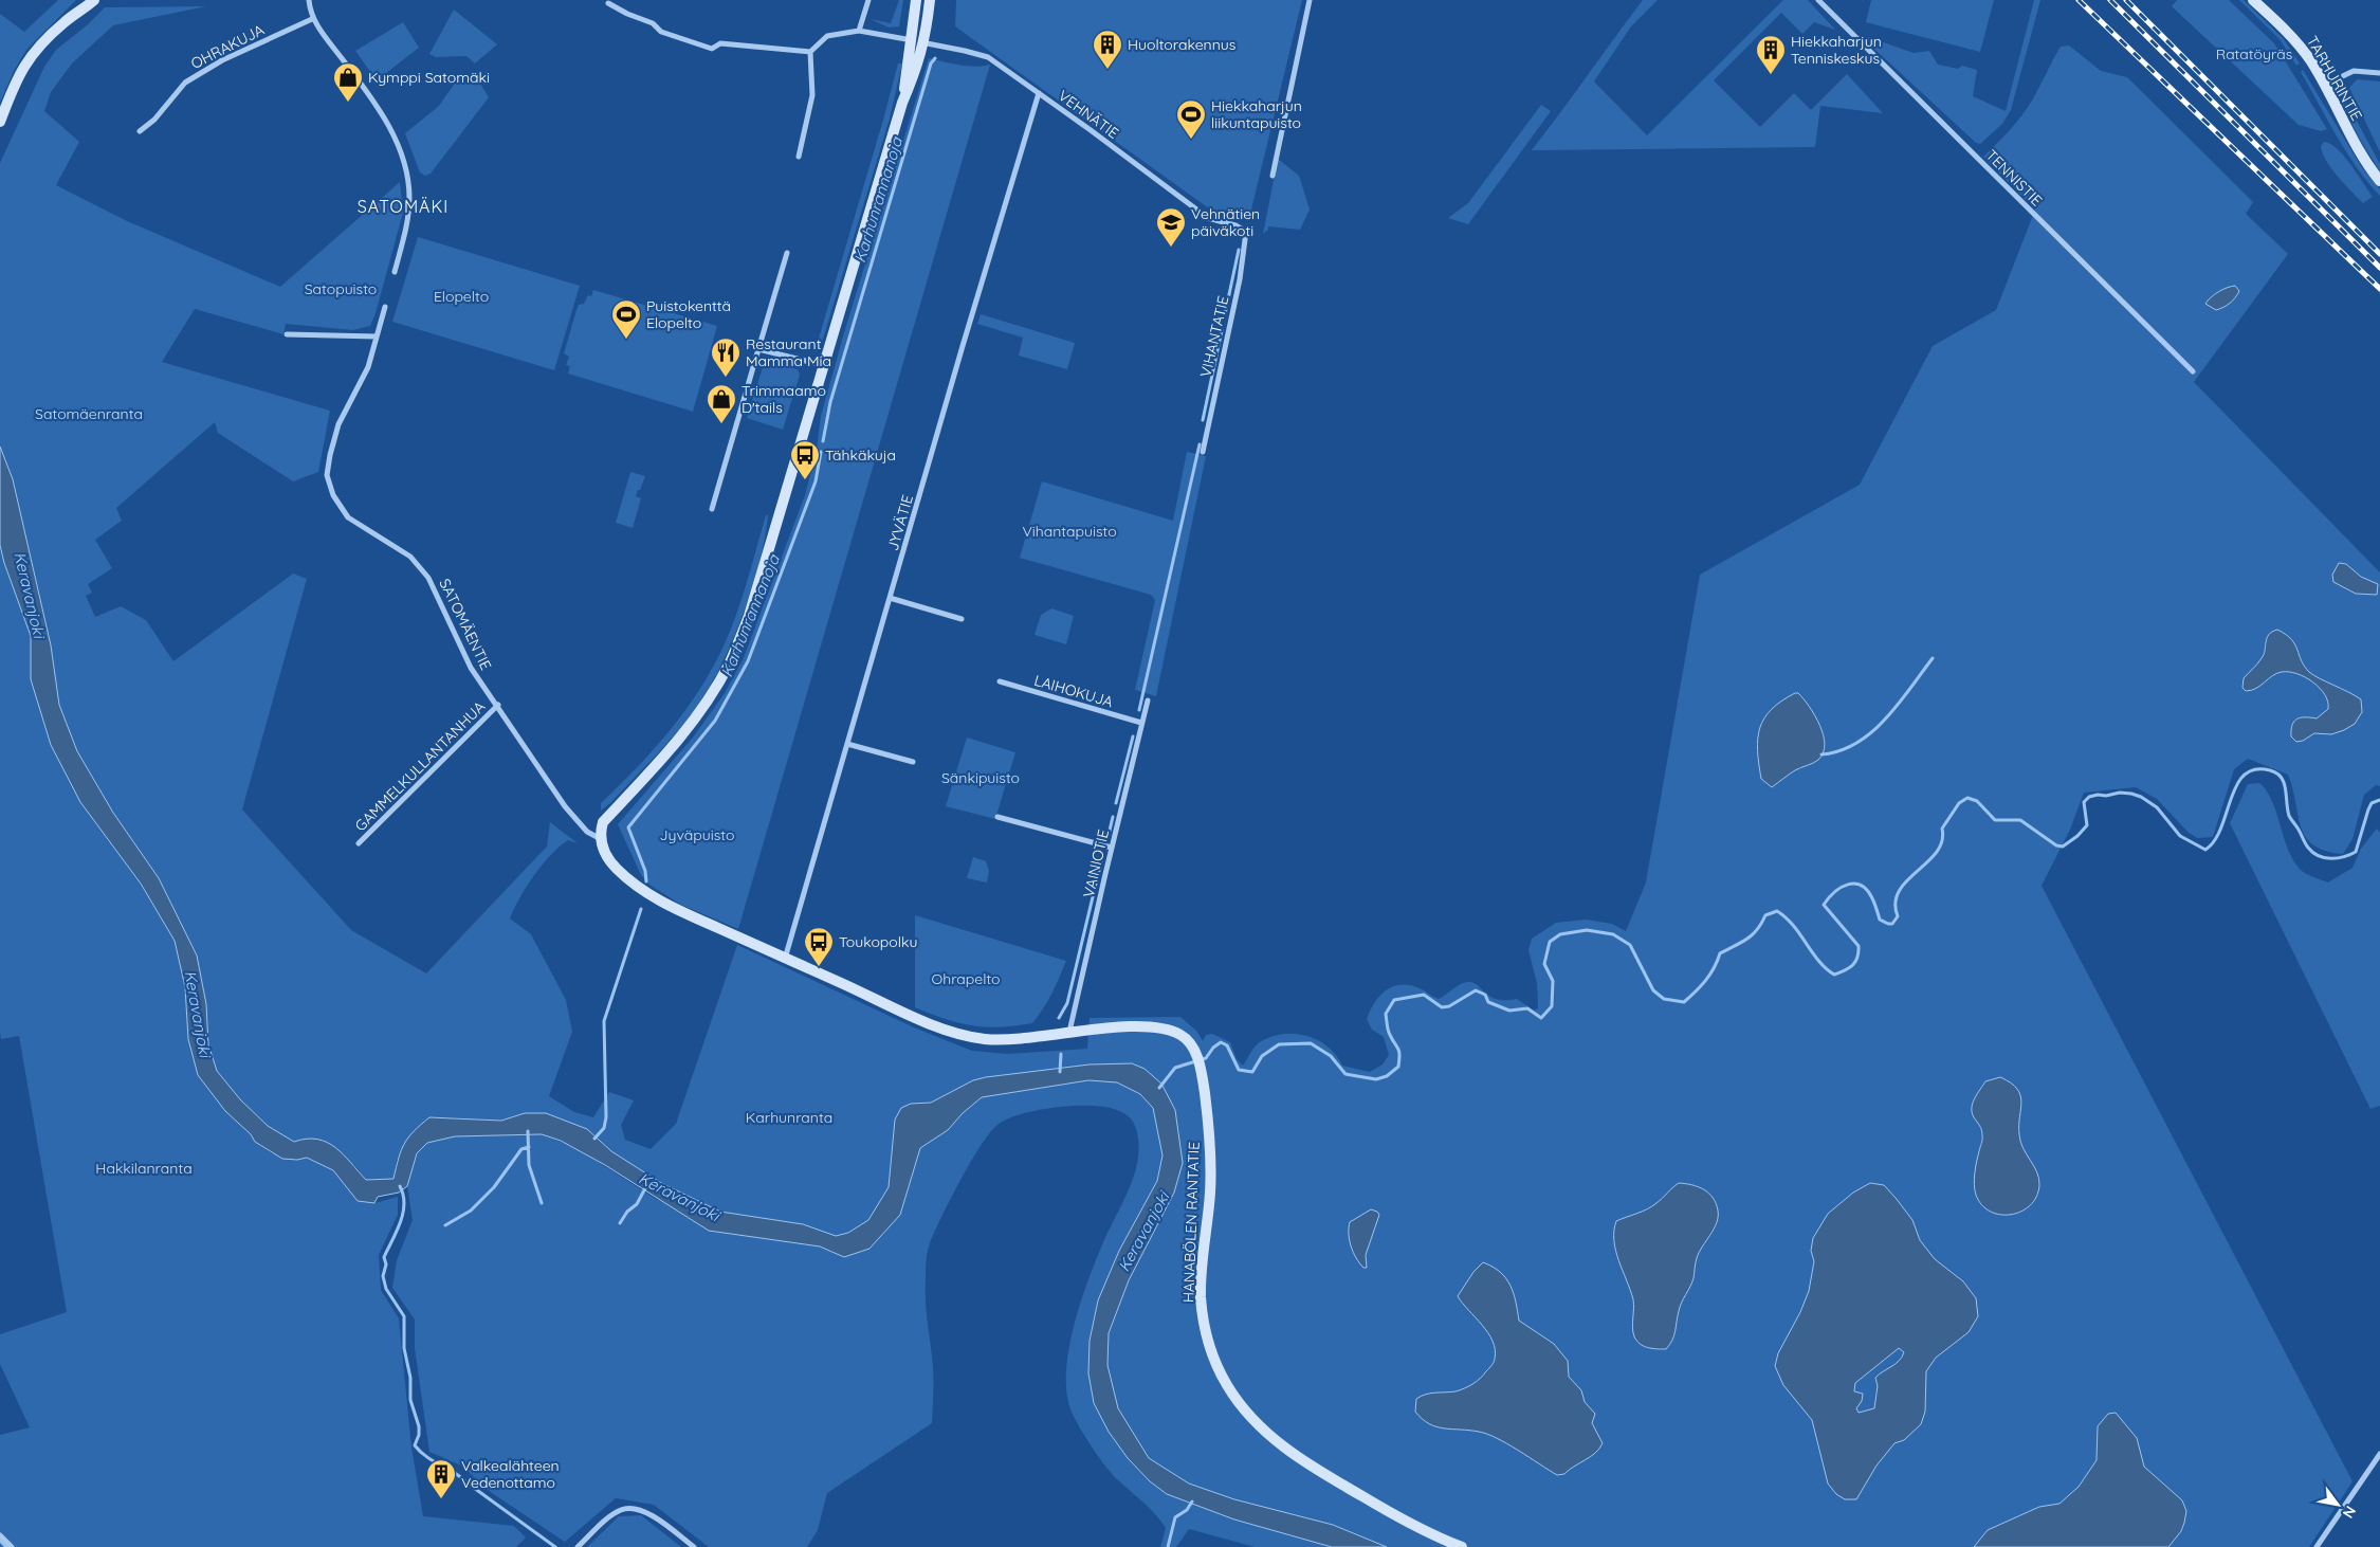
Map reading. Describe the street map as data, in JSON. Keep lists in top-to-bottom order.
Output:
{
  "streets": {
    "street": [
      "OHRAKUJA",
      "TARHURINTIE",
      "VEHNÄTIE",
      "TENNISTIE",
      "VIHANTATIE",
      "JYVÄTIE",
      "SATOMÄENTIE",
      "LAIHOKUJA",
      "GAMMELKULLANTANHUA",
      "VAINIOTIE",
      "HANABÖLEN RANTATIE"
    ]
  },
  "crossings": [
    ["VEHNÄTIE", "VIHANTATIE"],
    ["VEHNÄTIE", "JYVÄTIE"],
    ["JYVÄTIE", "HANABÖLEN RANTATIE"],
    ["SATOMÄENTIE", "GAMMELKULLANTANHUA"],
    ["SATOMÄENTIE", "HANABÖLEN RANTATIE"],
    ["LAIHOKUJA", "VAINIOTIE"],
    ["VAINIOTIE", "HANABÖLEN RANTATIE"]
  ],
  "districts": ["SATOMÄKI"],
  "water": ["Karhunrannanoja", "Keravanjoki"],
  "parks": [
    "Ratatöyräs",
    "Satopuisto",
    "Elopelto",
    "Satomäenranta",
    "Vihantapuisto",
    "Sänkipuisto",
    "Jyväpuisto",
    "Ohrapelto",
    "Karhunranta",
    "Hakkilanranta"
  ],
  "places": {
    "building": ["Huoltorakennus", "Hiekkaharjun Tenniskeskus", "Valkealähteen Vedenottamo"],
    "shop": ["Kymppi Satomäki", "Trimmaamo D'tails"],
    "sports": ["Hiekkaharjun liikuntapuisto", "Puistokenttä Elopelto"],
    "school or university": ["Vehnätien päiväkoti"],
    "restaurant": ["Restaurant Mamma Mia"],
    "bus stop": ["Tähkäkuja", "Toukopolku"]
  },
  "north": "bottom right"
}
